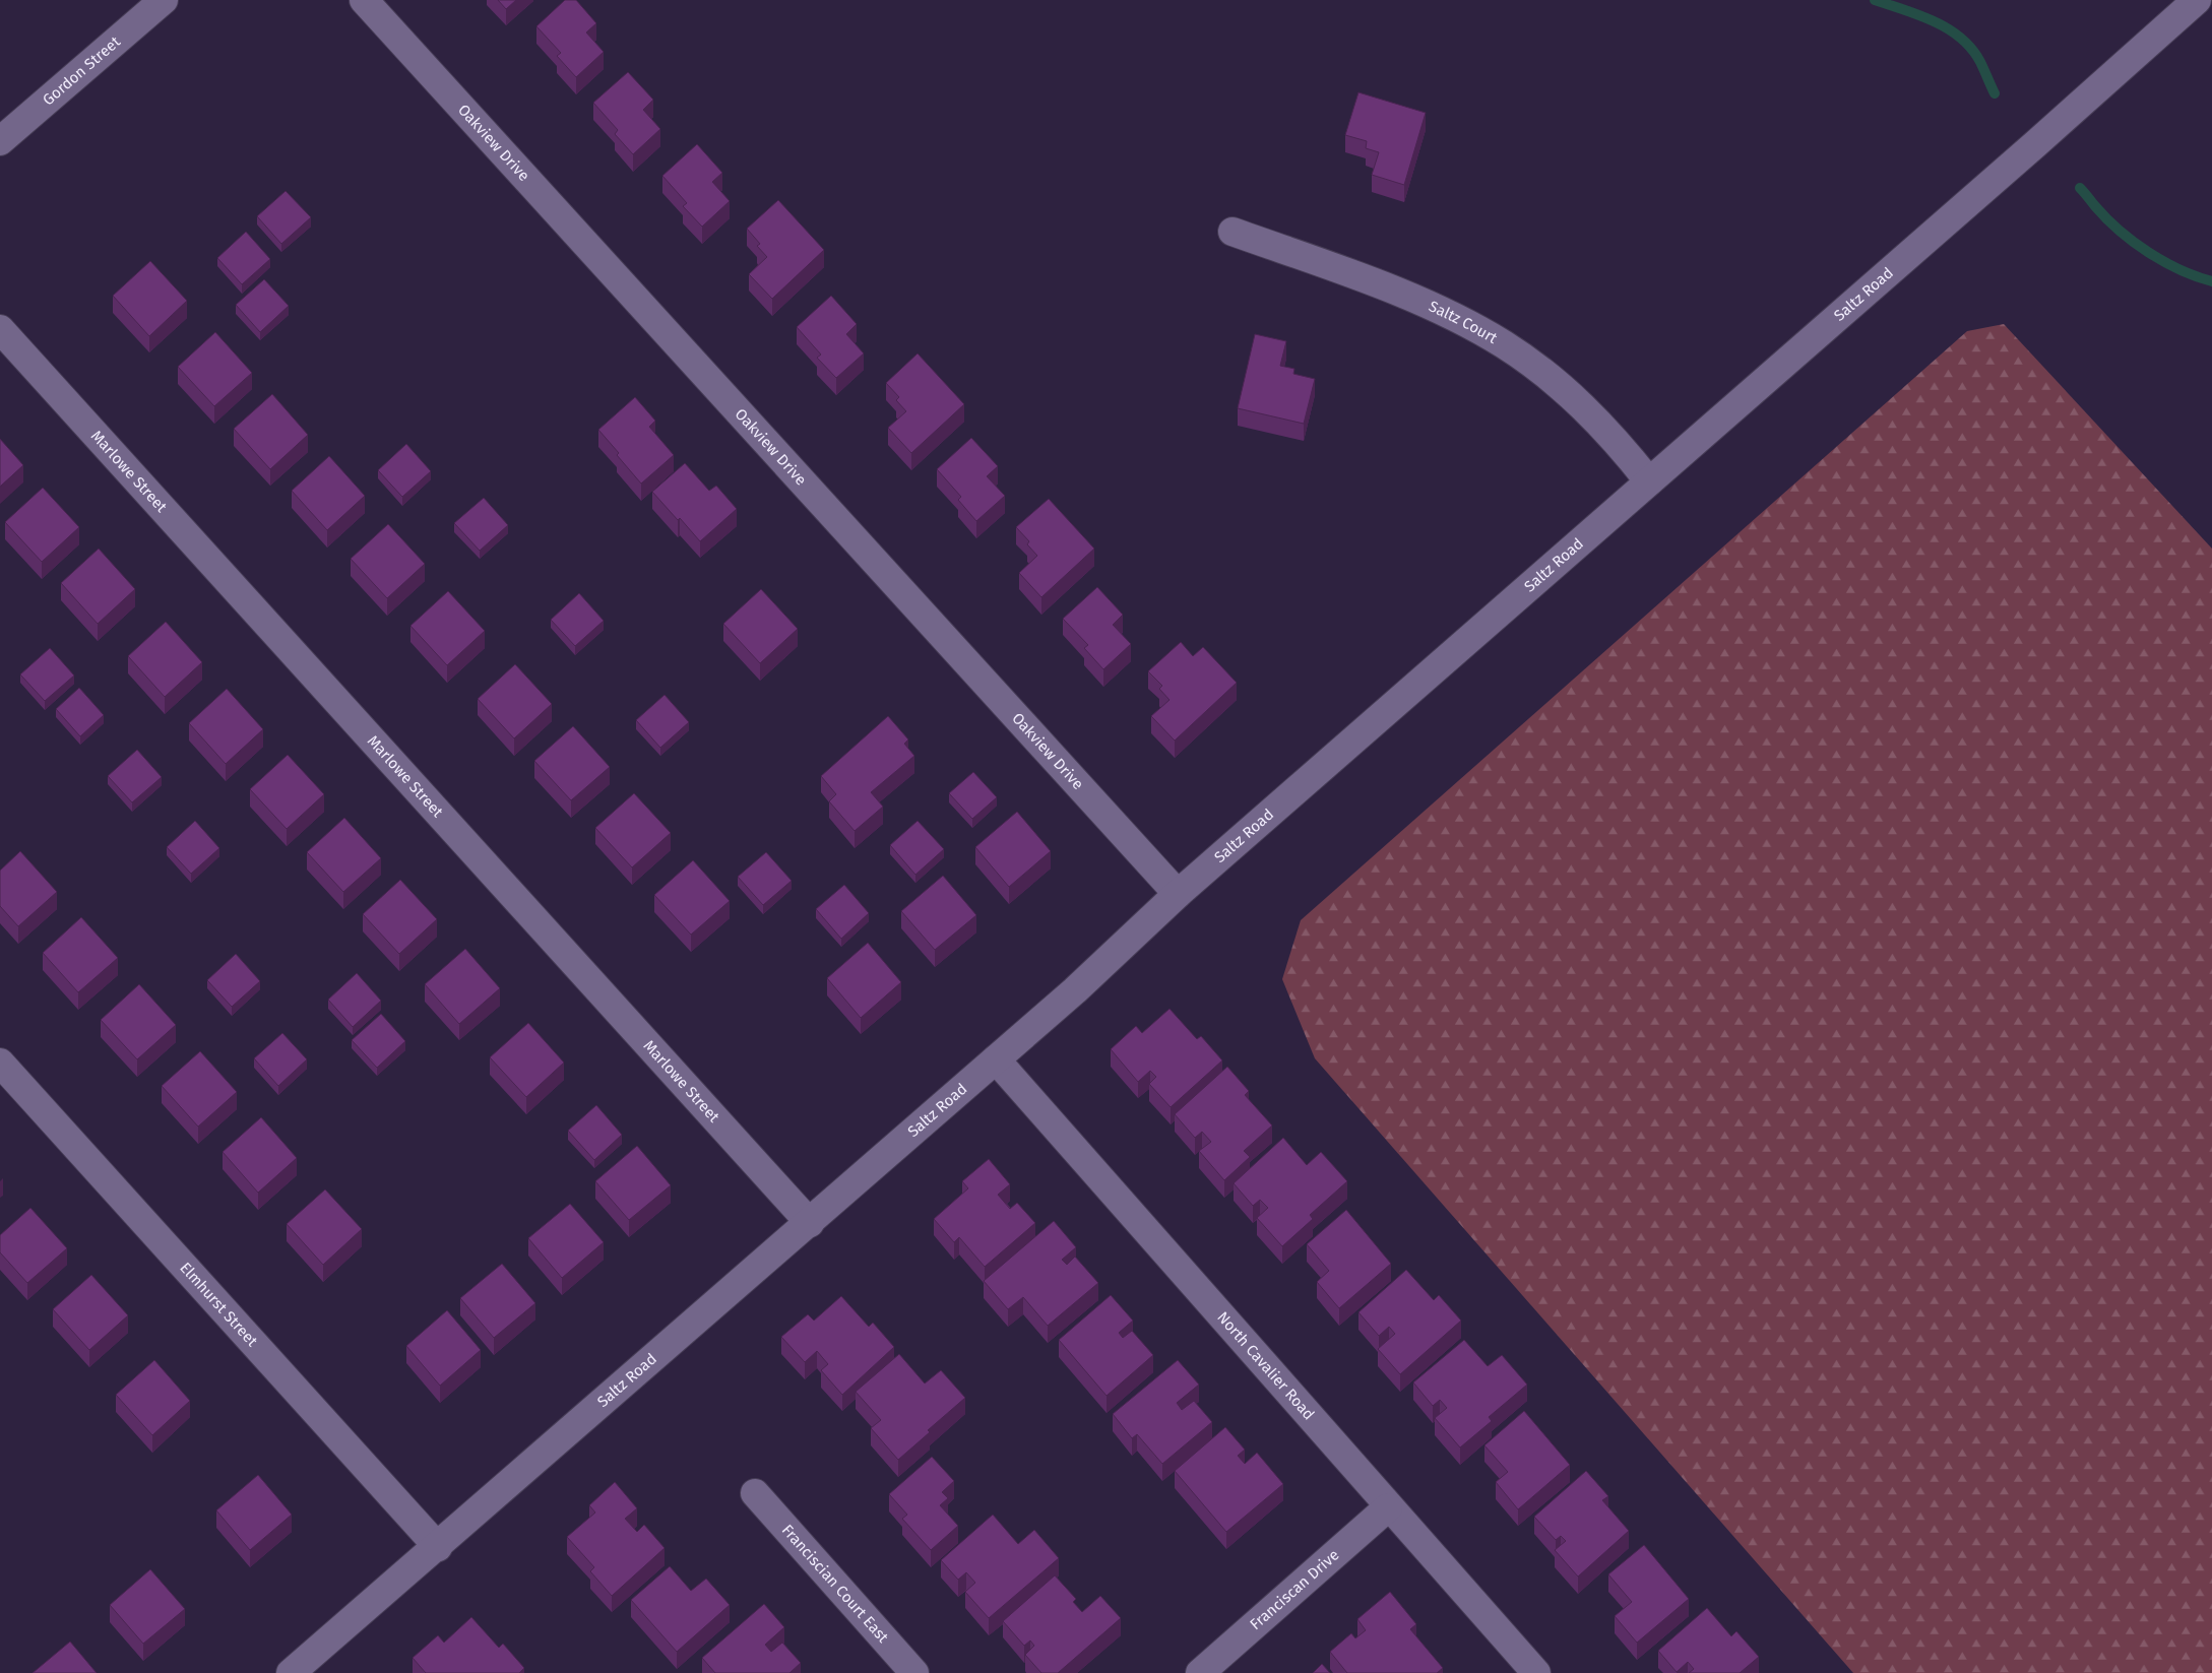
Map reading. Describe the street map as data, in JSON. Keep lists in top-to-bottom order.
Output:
{
  "streets": {
    "street": [
      "Gordon Street",
      "Oakview Drive",
      "Saltz Road",
      "Saltz Court",
      "Marlowe Street",
      "Elmhurst Street",
      "North Cavalier Road",
      "Franciscian Court East",
      "Franciscan Drive"
    ]
  },
  "crossings": [
    ["Oakview Drive", "Saltz Road"],
    ["Saltz Road", "Saltz Court"],
    ["Saltz Road", "Marlowe Street"],
    ["Saltz Road", "Elmhurst Street"],
    ["Saltz Road", "North Cavalier Road"],
    ["North Cavalier Road", "Franciscan Drive"]
  ]
}
